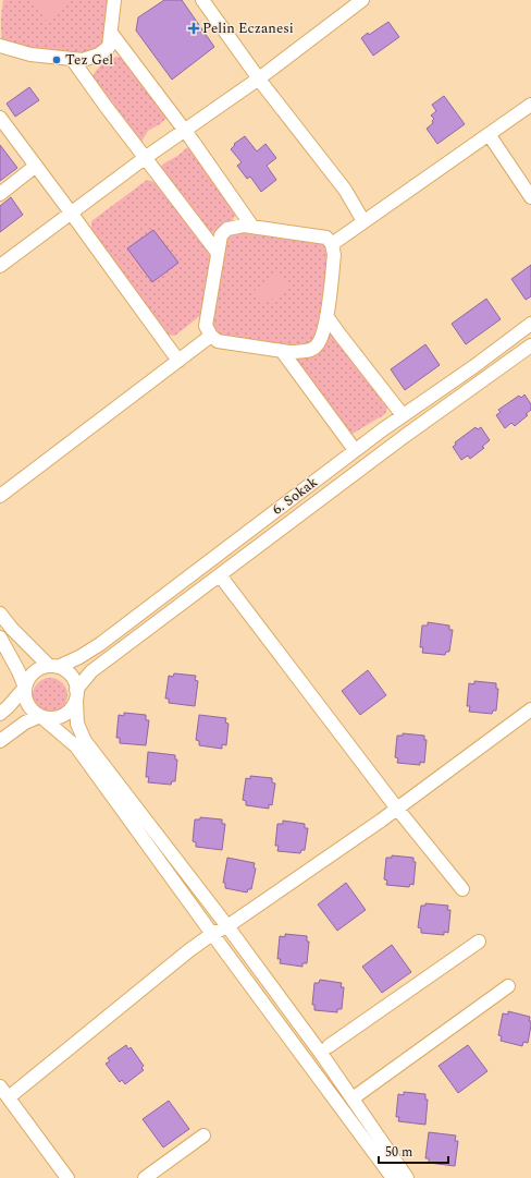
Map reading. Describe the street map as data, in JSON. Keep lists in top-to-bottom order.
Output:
{
  "streets": {
    "street": ["6. Sokak"]
  },
  "places": {
    "health": ["Pelin Eczanesi"],
    "other": ["Tez Gel"]
  },
  "scale_bar": "50 m"
}
